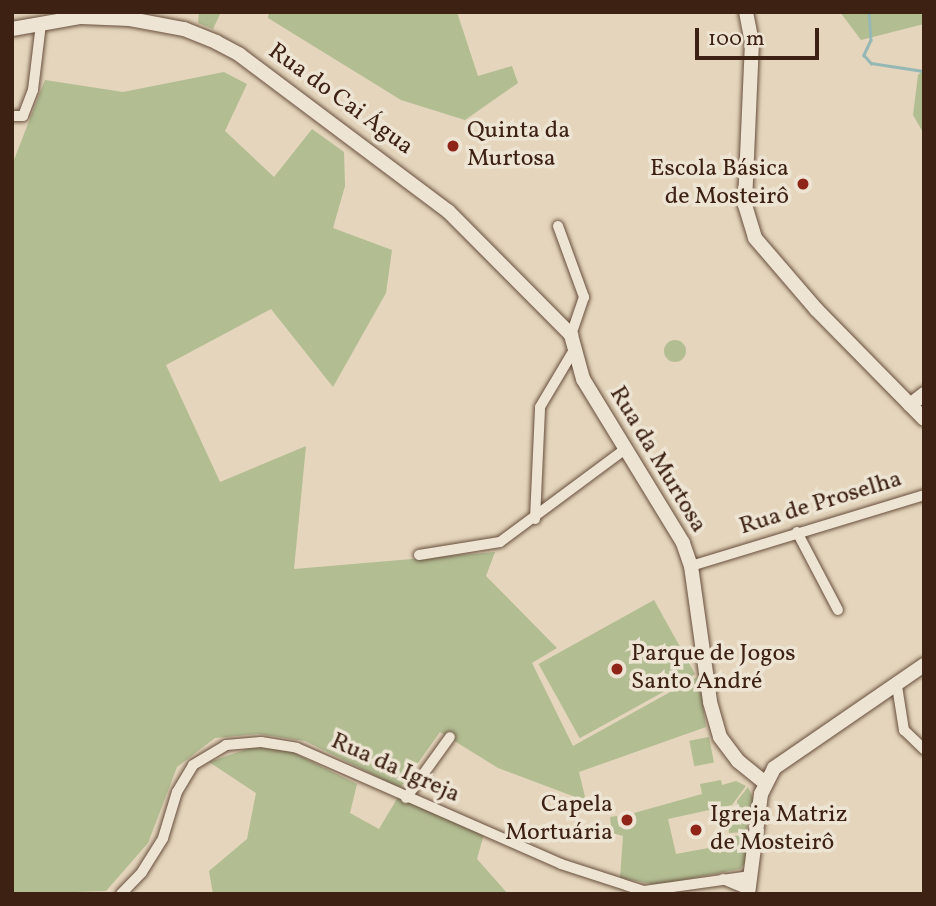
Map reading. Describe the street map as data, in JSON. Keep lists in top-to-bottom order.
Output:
{
  "streets": {
    "street": [
      "Rua do Cai Água",
      "Rua da Murtosa",
      "Rua de Proselha",
      "Rua da Igreja"
    ]
  },
  "crossings": [
    ["Rua da Murtosa", "Rua de Proselha"]
  ],
  "places": [
    "Quinta da Murtosa",
    "Escola Básica de Mosteirô",
    "Parque de Jogos Santo André",
    "Capela Mortuária",
    "Igreja Matriz de Mosteirô"
  ],
  "scale_bar": "100 m"
}
